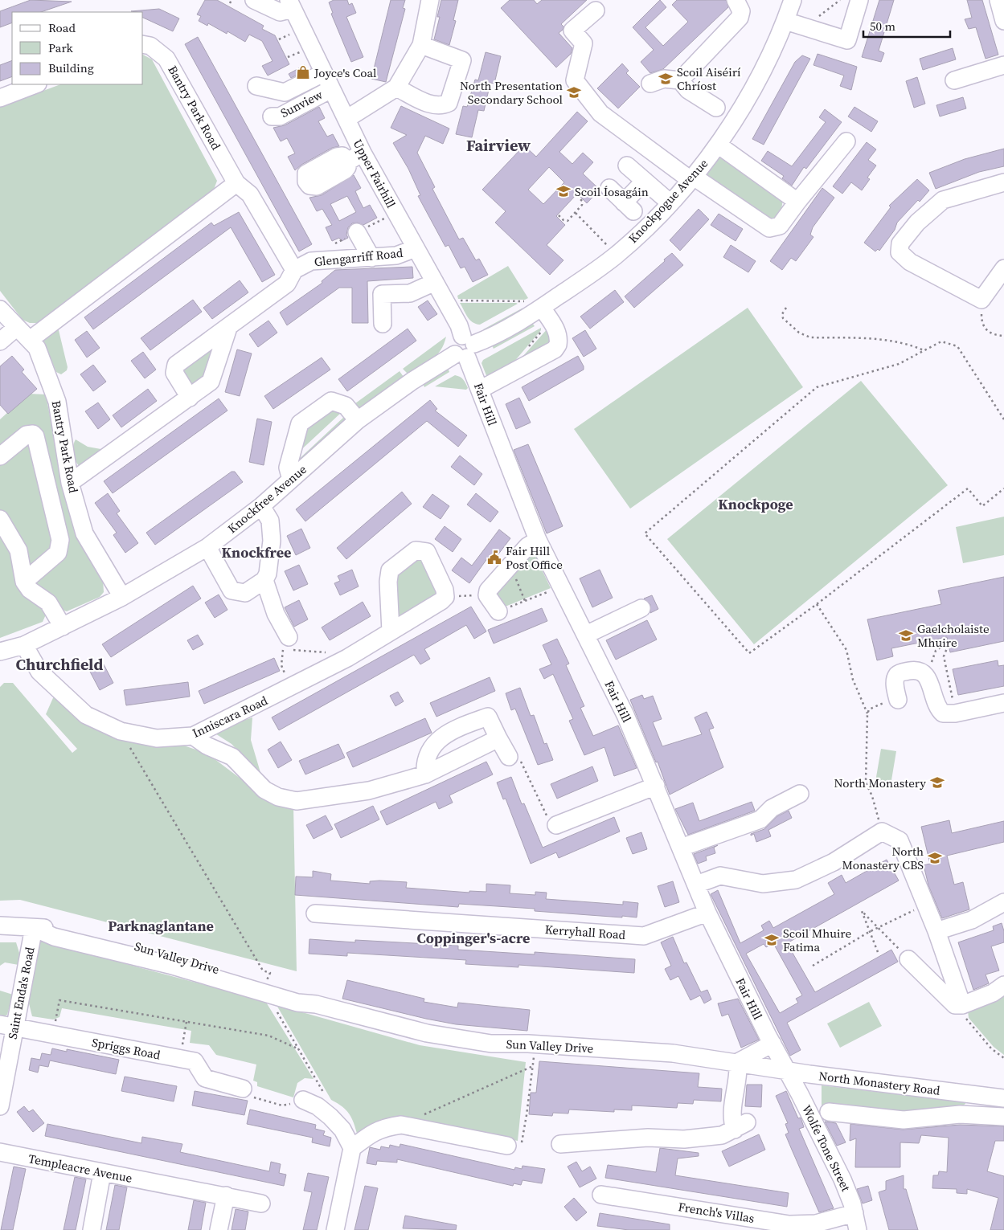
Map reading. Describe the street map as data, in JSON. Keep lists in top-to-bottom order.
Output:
{
  "streets": {
    "street": [
      "Sunview",
      "Bantry Park Road",
      "Upper Fairhill",
      "Knockpogue Avenue",
      "Glengarriff Road",
      "Fair Hill",
      "Knockfree Avenue",
      "Inniscara Road",
      "Kerryhall Road",
      "Sun Valley Drive",
      "Saint Enda's Road",
      "Spriggs Road",
      "North Monastery Road",
      "Wolfe Tone Street",
      "Templeacre Avenue",
      "French's Villas"
    ]
  },
  "crossings": [
    ["Sunview", "Upper Fairhill"],
    ["Bantry Park Road", "Glengarriff Road"],
    ["Bantry Park Road", "Knockfree Avenue"],
    ["Upper Fairhill", "Knockpogue Avenue"],
    ["Upper Fairhill", "Glengarriff Road"],
    ["Upper Fairhill", "Fair Hill"],
    ["Upper Fairhill", "Knockfree Avenue"],
    ["Knockpogue Avenue", "Fair Hill"],
    ["Knockpogue Avenue", "Knockfree Avenue"],
    ["Fair Hill", "Knockfree Avenue"],
    ["Fair Hill", "Kerryhall Road"],
    ["Fair Hill", "Sun Valley Drive"],
    ["Fair Hill", "North Monastery Road"],
    ["Fair Hill", "Wolfe Tone Street"],
    ["Knockfree Avenue", "Inniscara Road"],
    ["Sun Valley Drive", "Saint Enda's Road"],
    ["Sun Valley Drive", "North Monastery Road"],
    ["Sun Valley Drive", "Wolfe Tone Street"],
    ["Saint Enda's Road", "Spriggs Road"],
    ["North Monastery Road", "Wolfe Tone Street"],
    ["Wolfe Tone Street", "French's Villas"]
  ],
  "districts": [
    "Fairview",
    "Knockpoge",
    "Knockfree",
    "Churchfield",
    "Parknaglantane",
    "Coppinger's-acre"
  ],
  "places": {
    "shop": ["Joyce's Coal"],
    "school or university": [
      "Scoil Aiséirí Chríost",
      "North Presentation Secondary School",
      "Scoil Íosagáin",
      "Gaelcholaiste Mhuire",
      "North Monastery",
      "North Monastery CBS",
      "Scoil Mhuire Fatima"
    ],
    "public building": ["Fair Hill Post Office"]
  },
  "legend": ["Road", "Park", "Building"],
  "scale_bar": "50 m"
}
